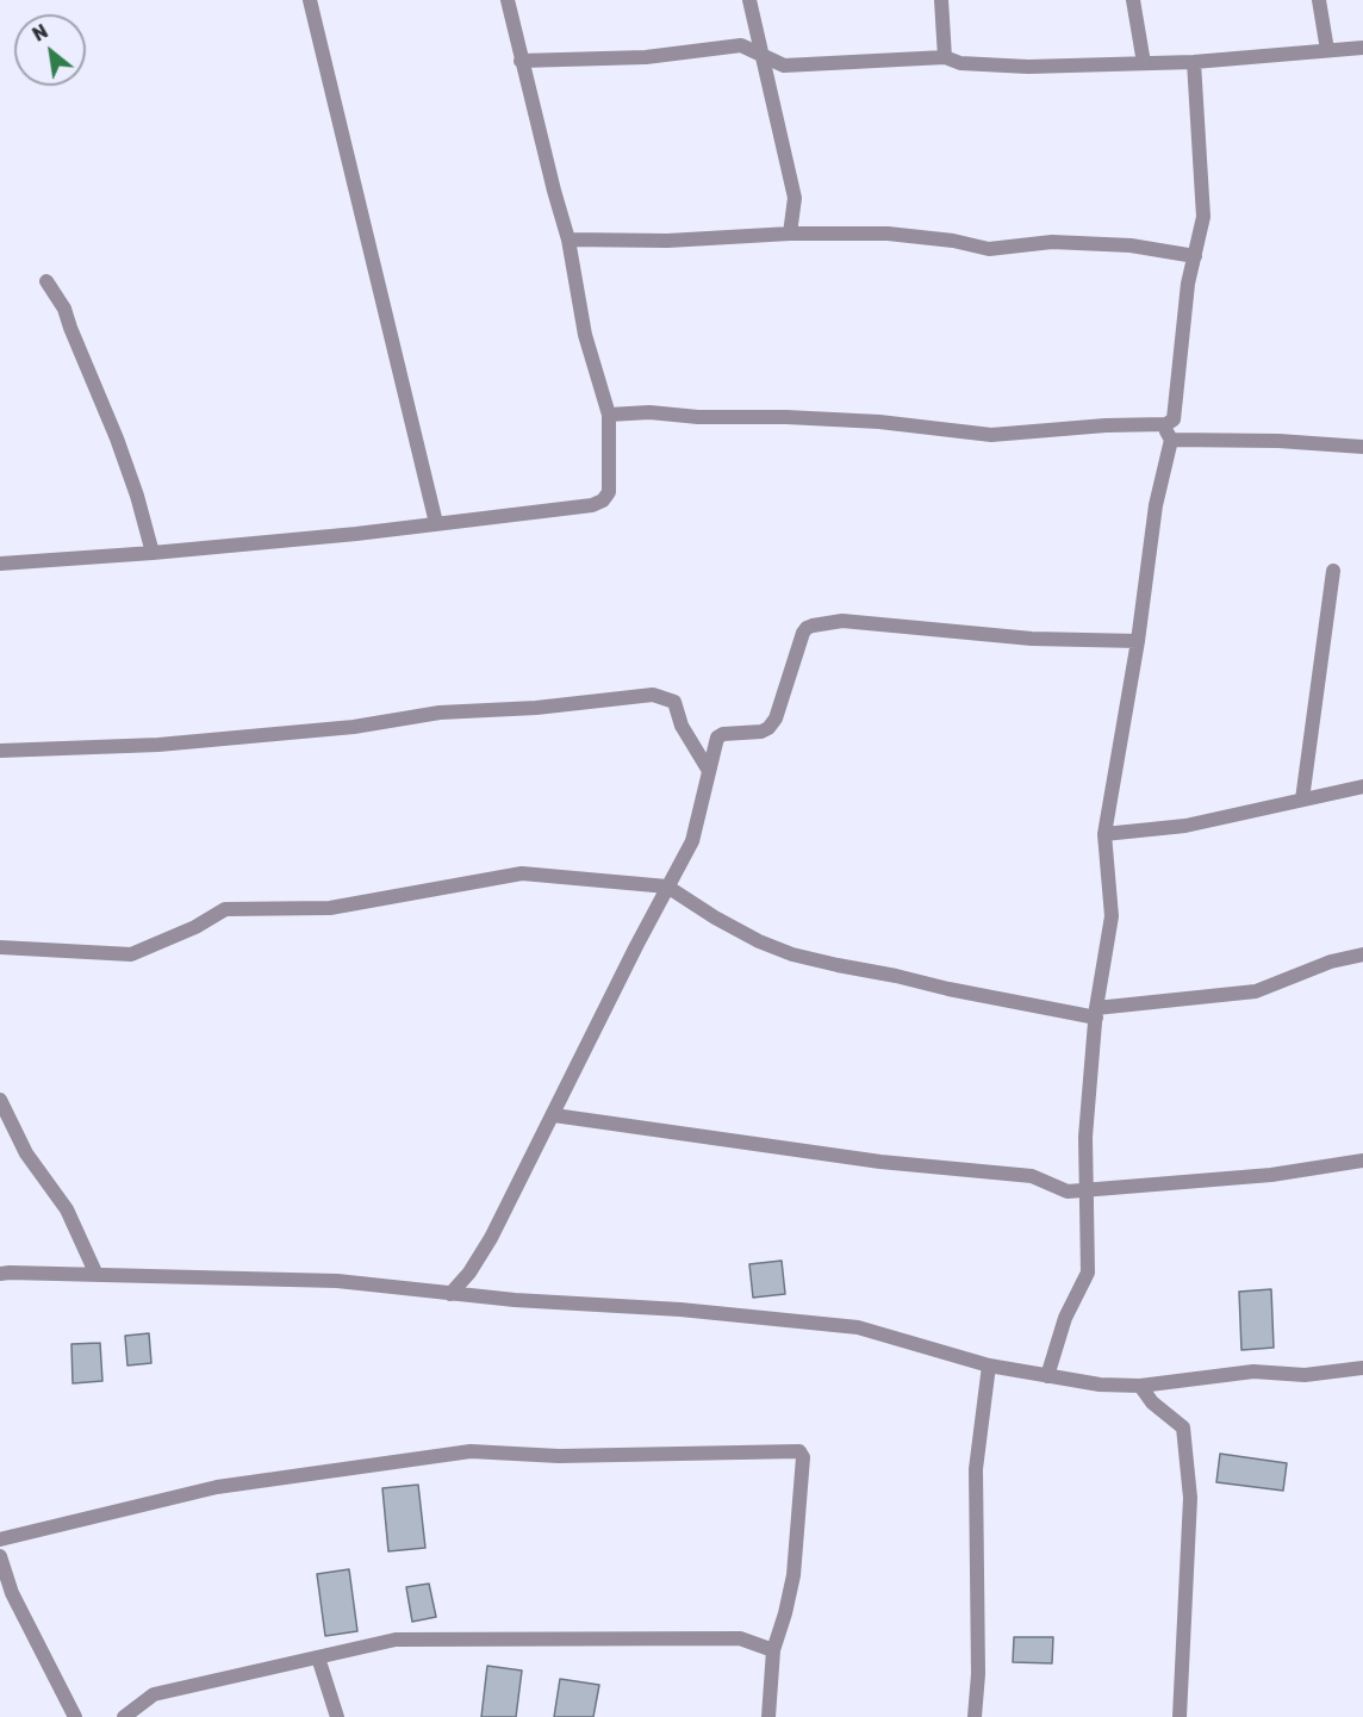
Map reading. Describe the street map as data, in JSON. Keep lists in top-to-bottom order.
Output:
{
  "north": "top left"
}
